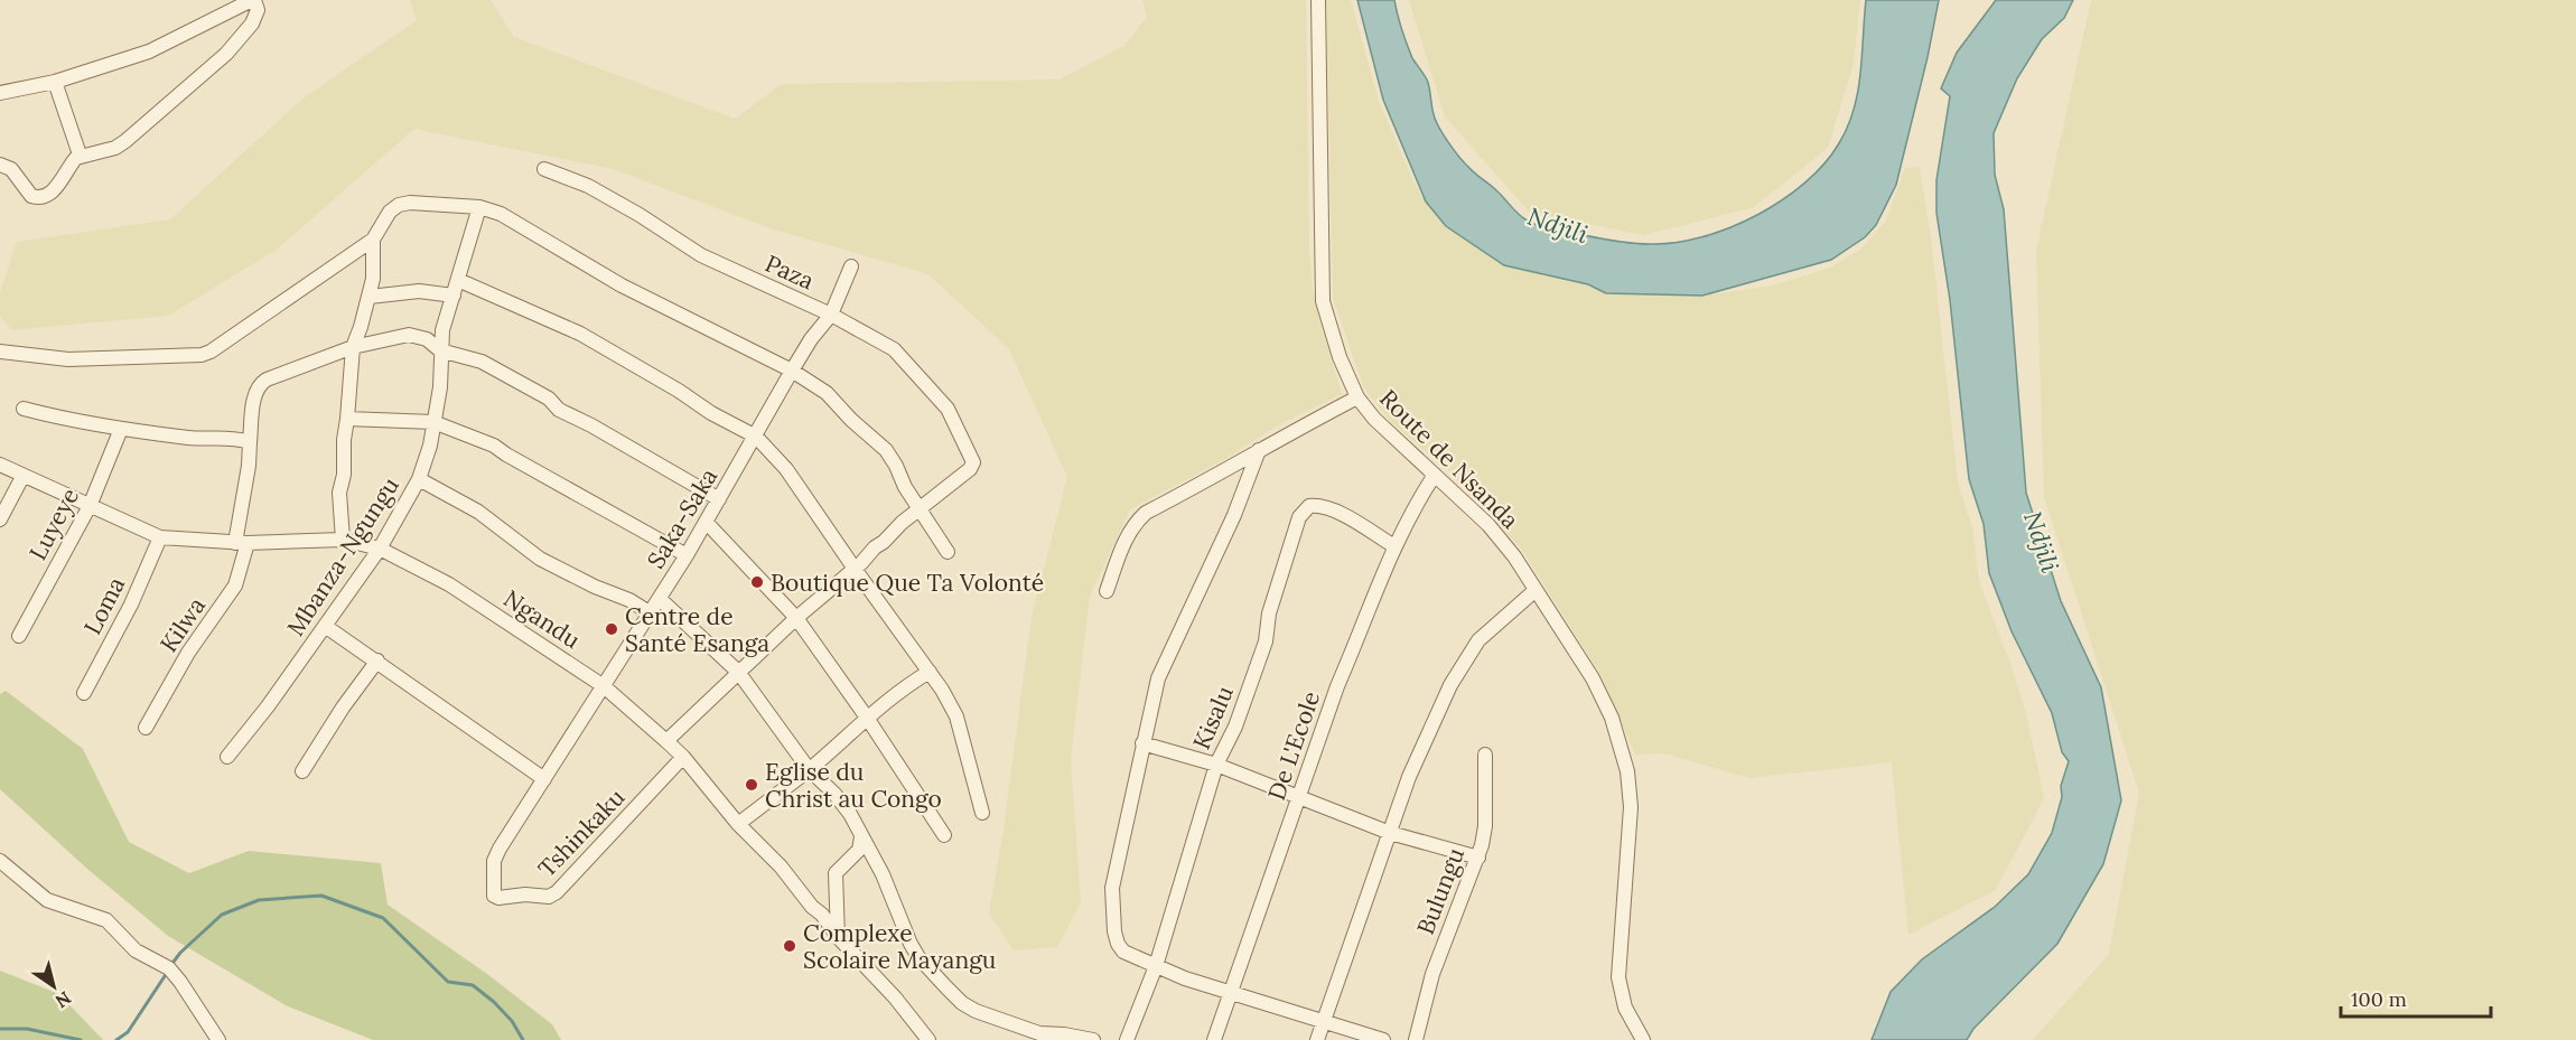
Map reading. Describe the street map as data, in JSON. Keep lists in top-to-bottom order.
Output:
{
  "streets": {
    "street": [
      "Paza",
      "Route de Nsanda",
      "Saka-Saka",
      "Luyeye",
      "Mbanza-Ngungu",
      "Loma",
      "Ngandu",
      "Kilwa",
      "Kisalu",
      "De L'Ecole",
      "Tshinkaku",
      "Bulungu"
    ]
  },
  "crossings": [
    ["Paza", "Saka-Saka"],
    ["Route de Nsanda", "De L'Ecole"],
    ["Saka-Saka", "Ngandu"],
    ["Saka-Saka", "Tshinkaku"],
    ["Luyeye", "Ngandu"],
    ["Mbanza-Ngungu", "Ngandu"],
    ["Loma", "Ngandu"],
    ["Ngandu", "Kilwa"],
    ["Ngandu", "Tshinkaku"],
    ["Kisalu", "De L'Ecole"]
  ],
  "water": ["Ndjili"],
  "places": [
    "Boutique Que Ta Volonté",
    "Centre de Santé Esanga",
    "Eglise du Christ au Congo",
    "Complexe Scolaire Mayangu"
  ],
  "scale_bar": "100 m",
  "north": "bottom right"
}
